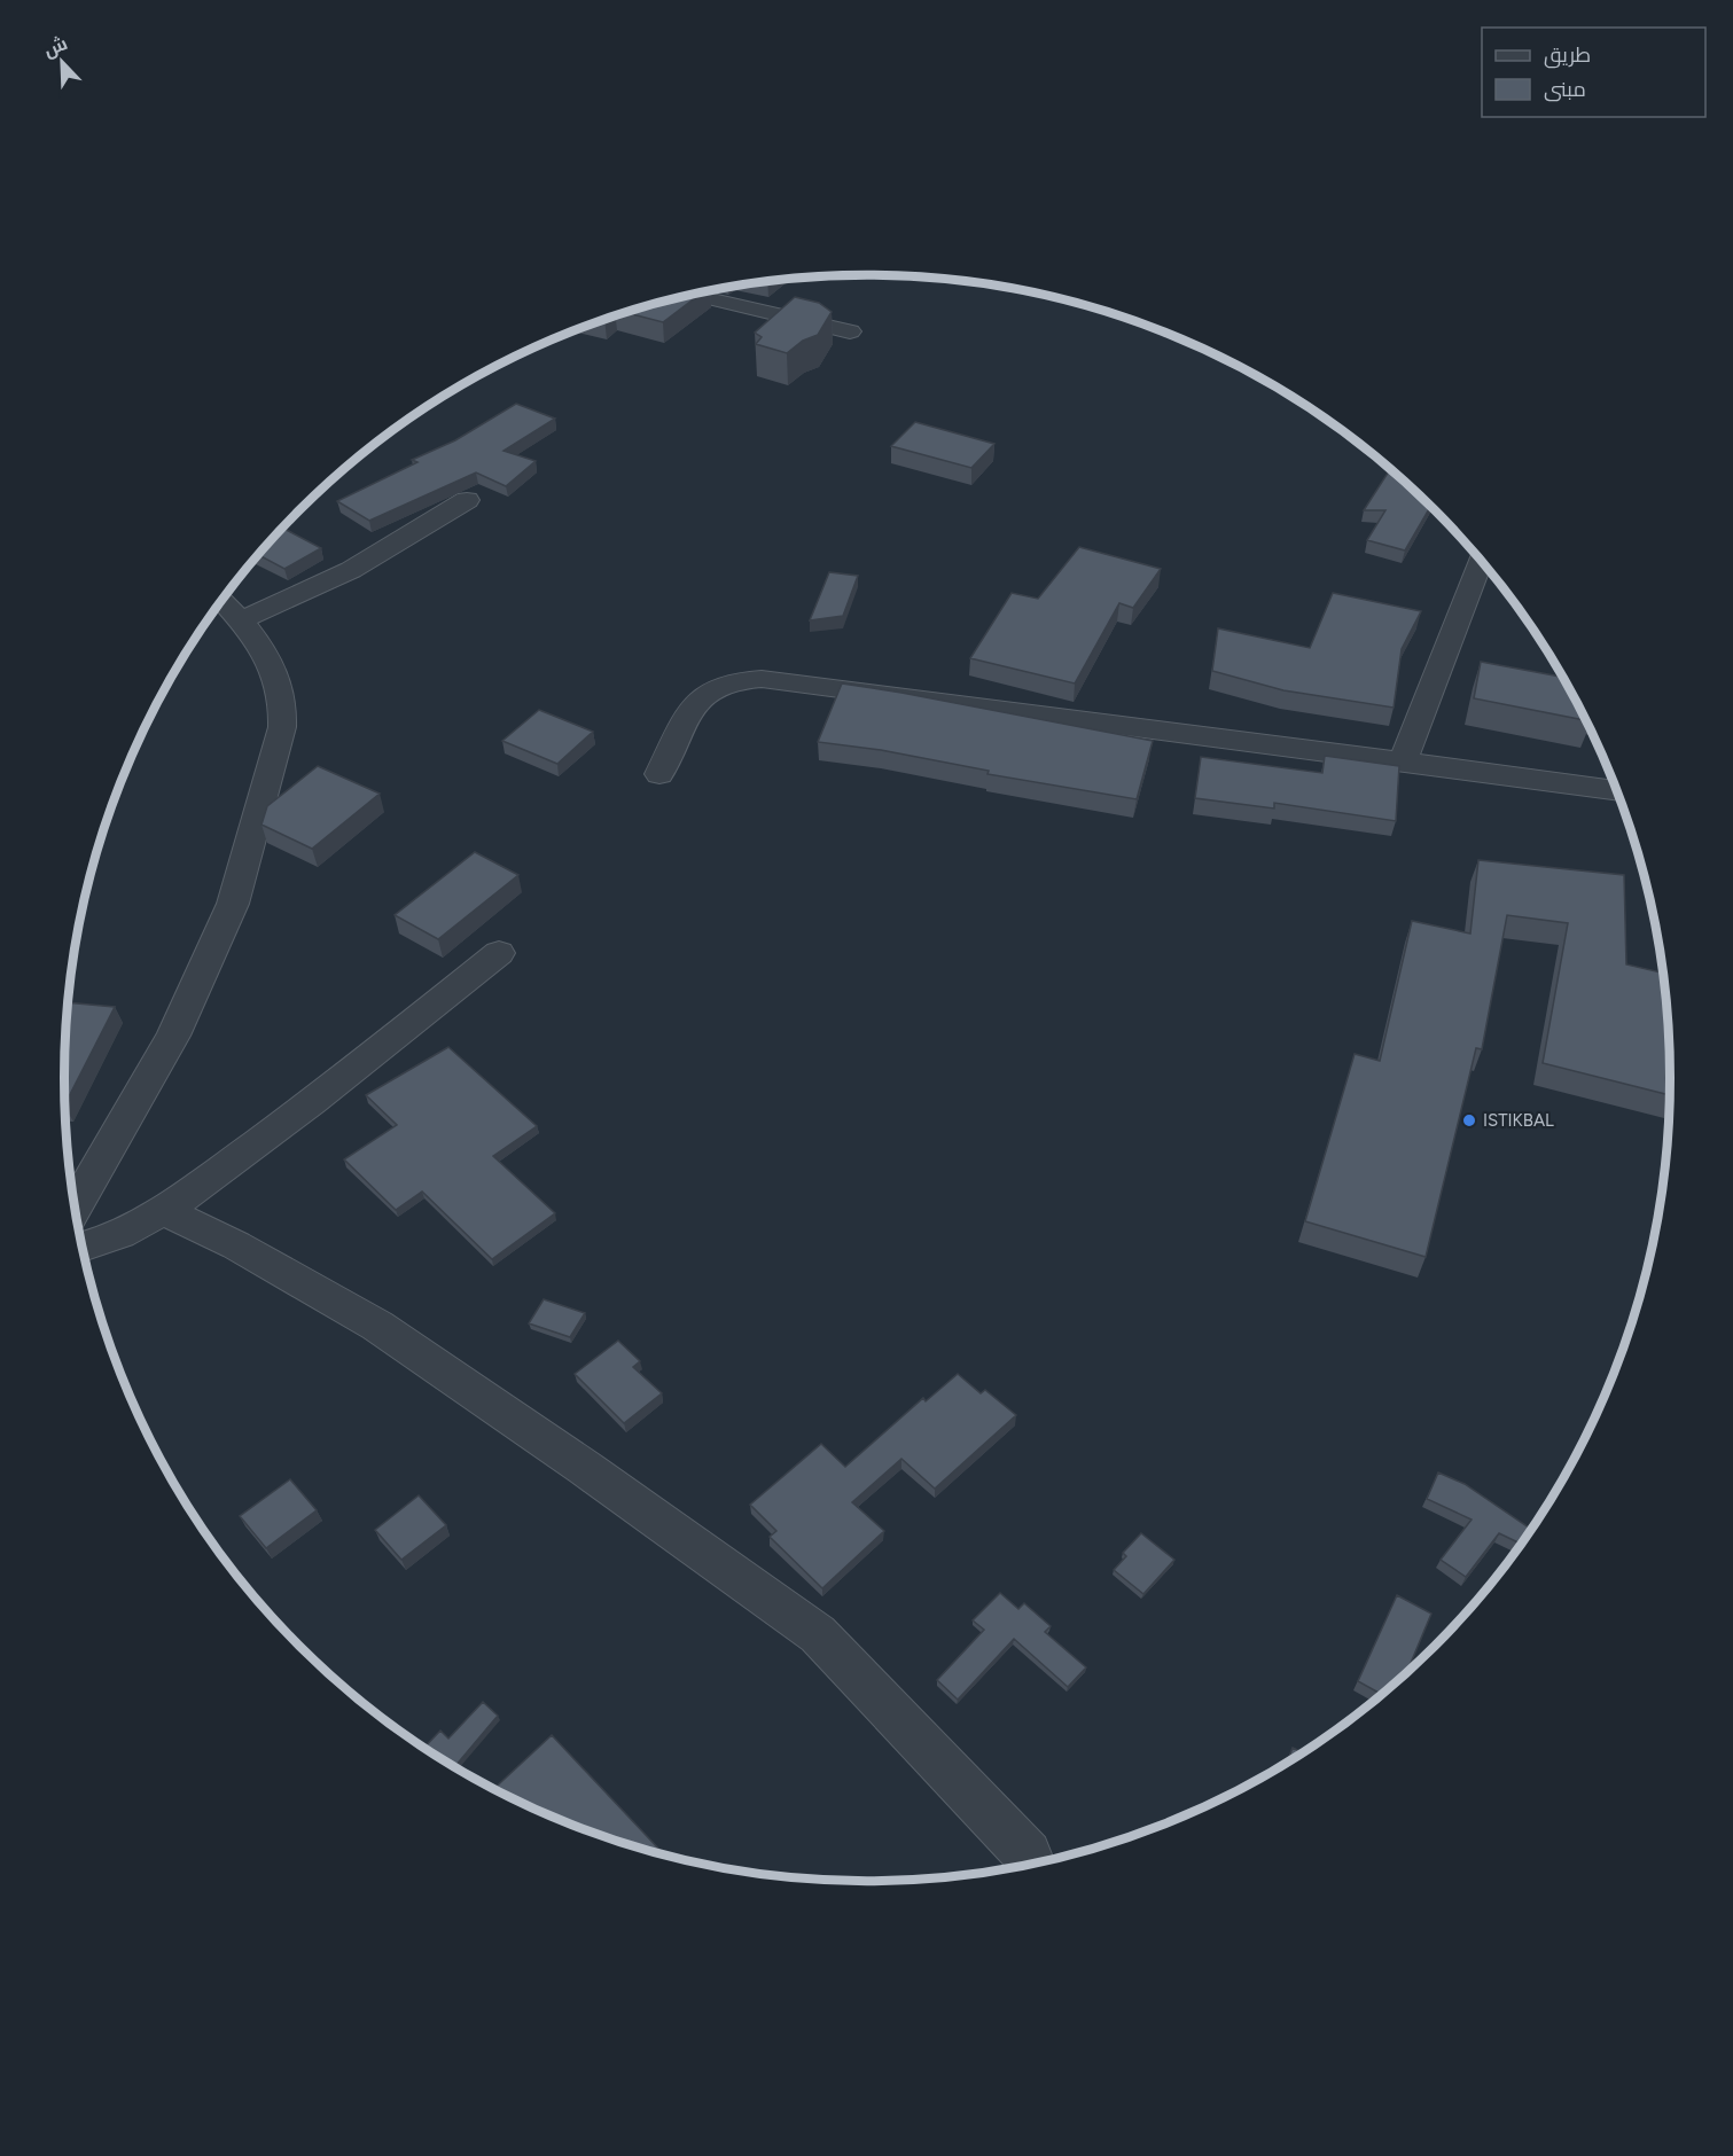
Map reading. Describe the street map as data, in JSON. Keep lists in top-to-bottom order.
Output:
{
  "places": ["ISTIKBAL"],
  "legend": ["طريق", "مبنى"],
  "north": "top left"
}
